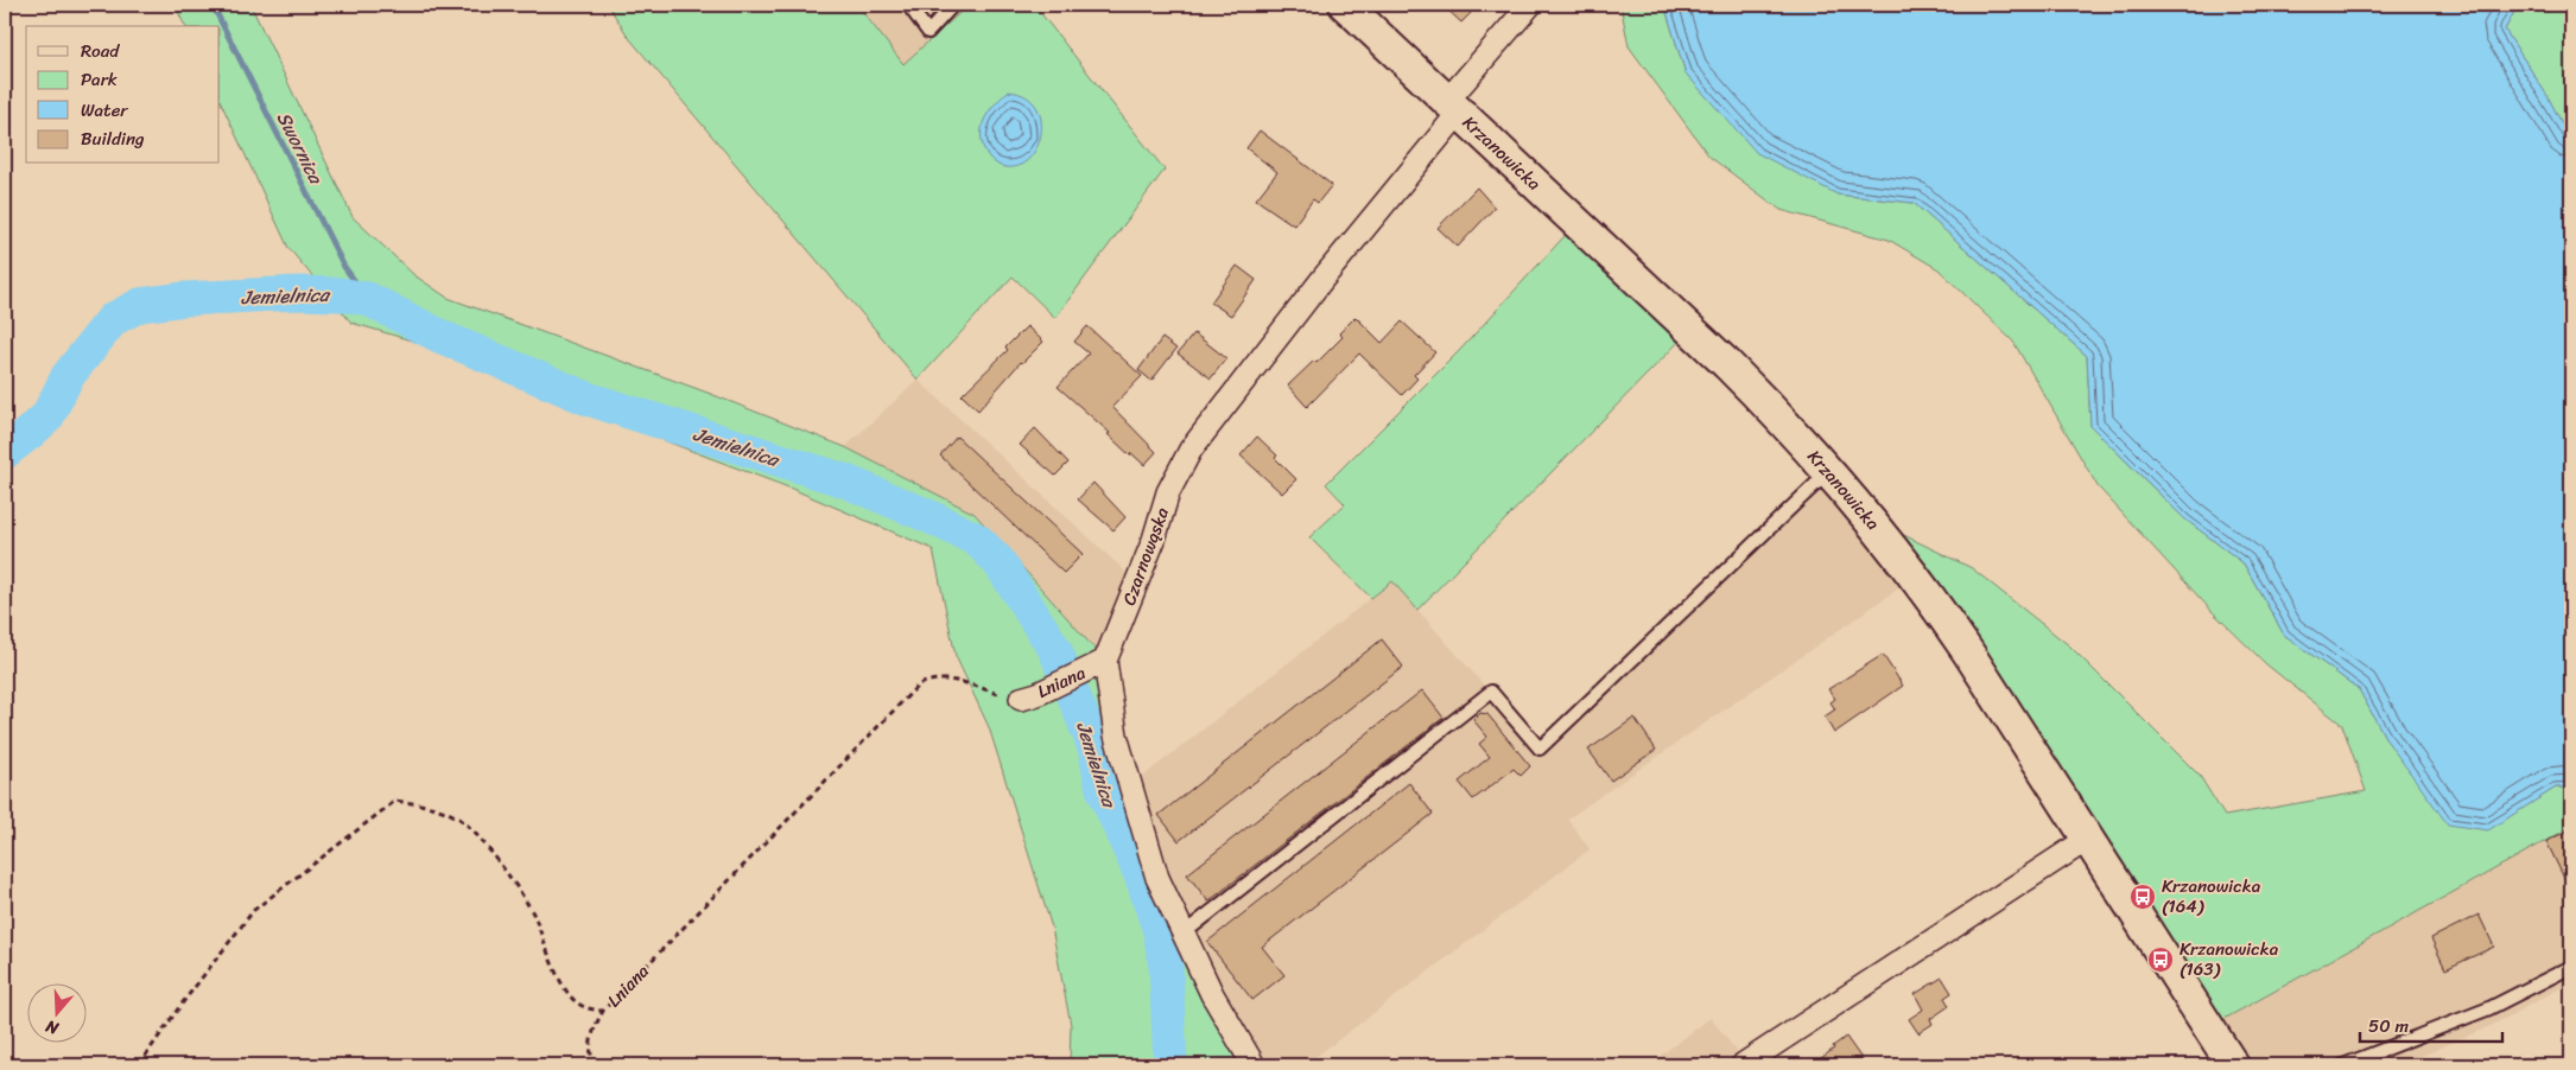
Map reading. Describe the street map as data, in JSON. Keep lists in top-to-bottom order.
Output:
{
  "streets": {
    "street": ["Krzanowicka", "Czarnowąska", "Lniana"]
  },
  "crossings": [
    ["Krzanowicka", "Czarnowąska"],
    ["Czarnowąska", "Lniana"]
  ],
  "water": ["Swornica", "Jemielnica"],
  "places": {
    "bus stop": ["Krzanowicka (164)", "Krzanowicka (163)"]
  },
  "legend": [
    "Road",
    "Park",
    "Water",
    "Building"
  ],
  "scale_bar": "50 m",
  "north": "bottom"
}
